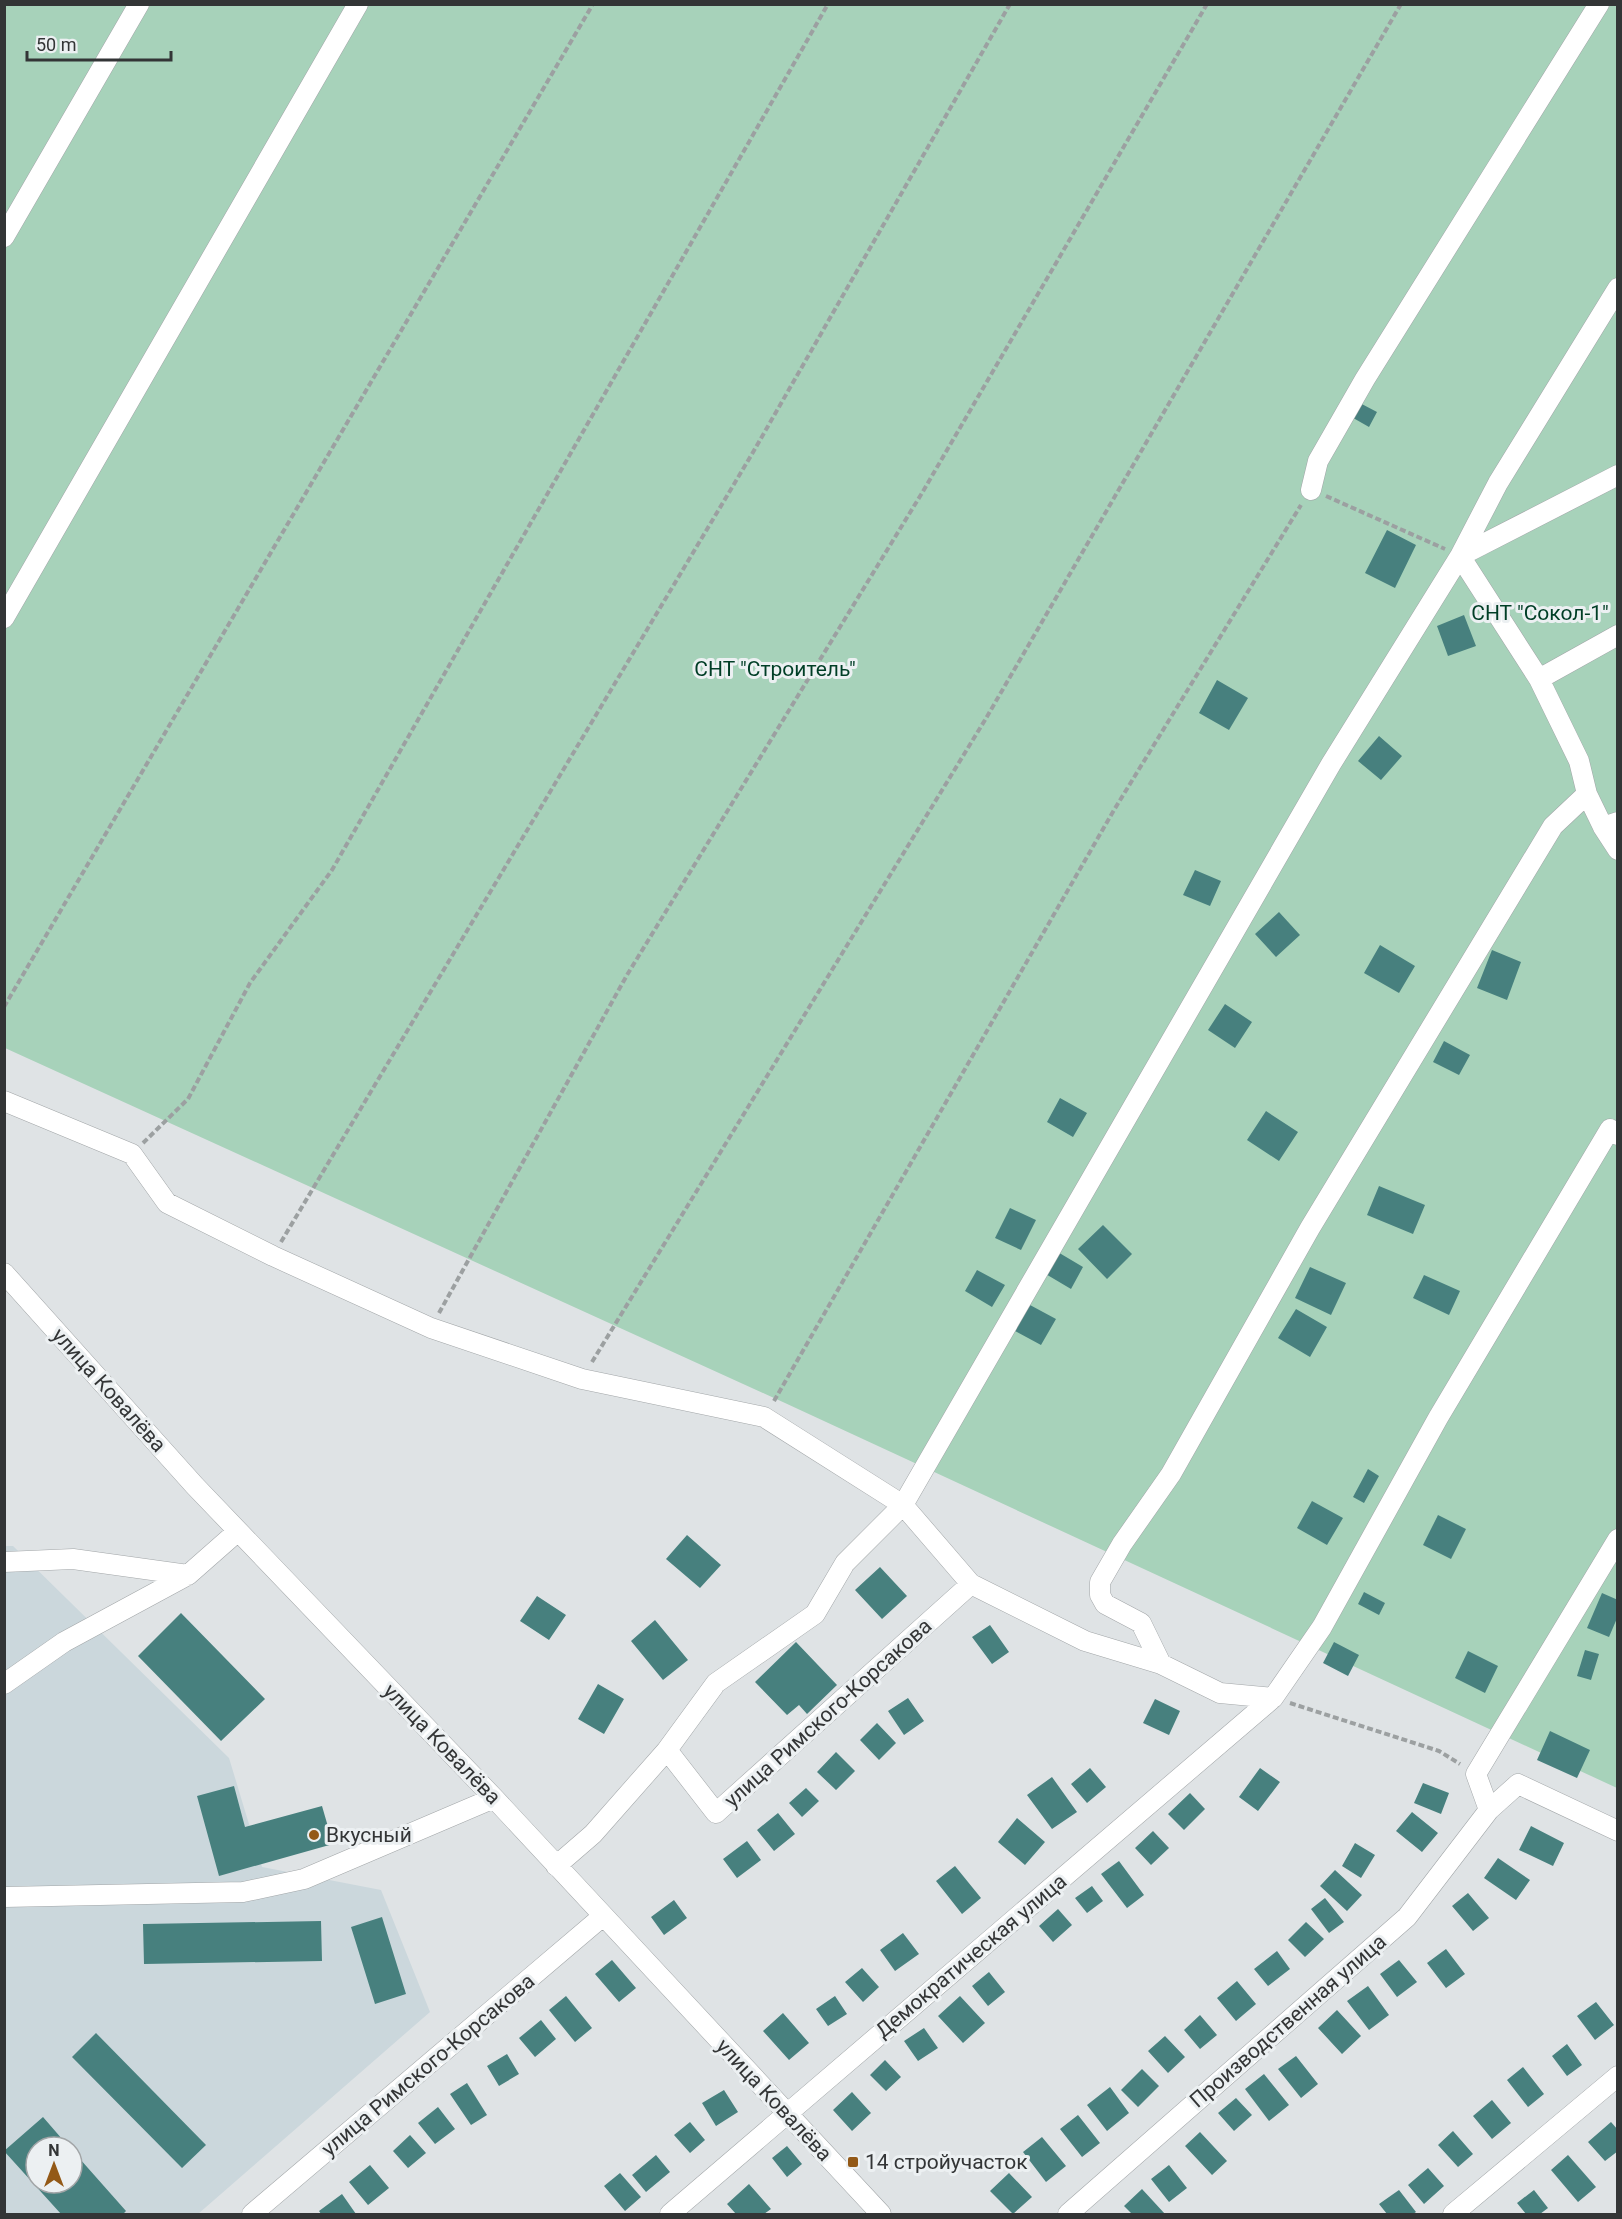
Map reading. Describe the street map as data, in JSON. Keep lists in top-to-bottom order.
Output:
{
  "streets": {
    "street": [
      "улица Ковалёва",
      "улица Римского-Корсакова",
      "Демократическая улица",
      "Производственная улица"
    ]
  },
  "crossings": [
    ["улица Ковалёва", "улица Римского-Корсакова"],
    ["улица Ковалёва", "Демократическая улица"]
  ],
  "parks": ["СНТ \"Сокол-1\"", "СНТ \"Строитель\""],
  "places": {
    "other": ["Вкусный"],
    "transit": ["14 стройучасток"]
  },
  "scale_bar": "50 m",
  "north": "top"
}
